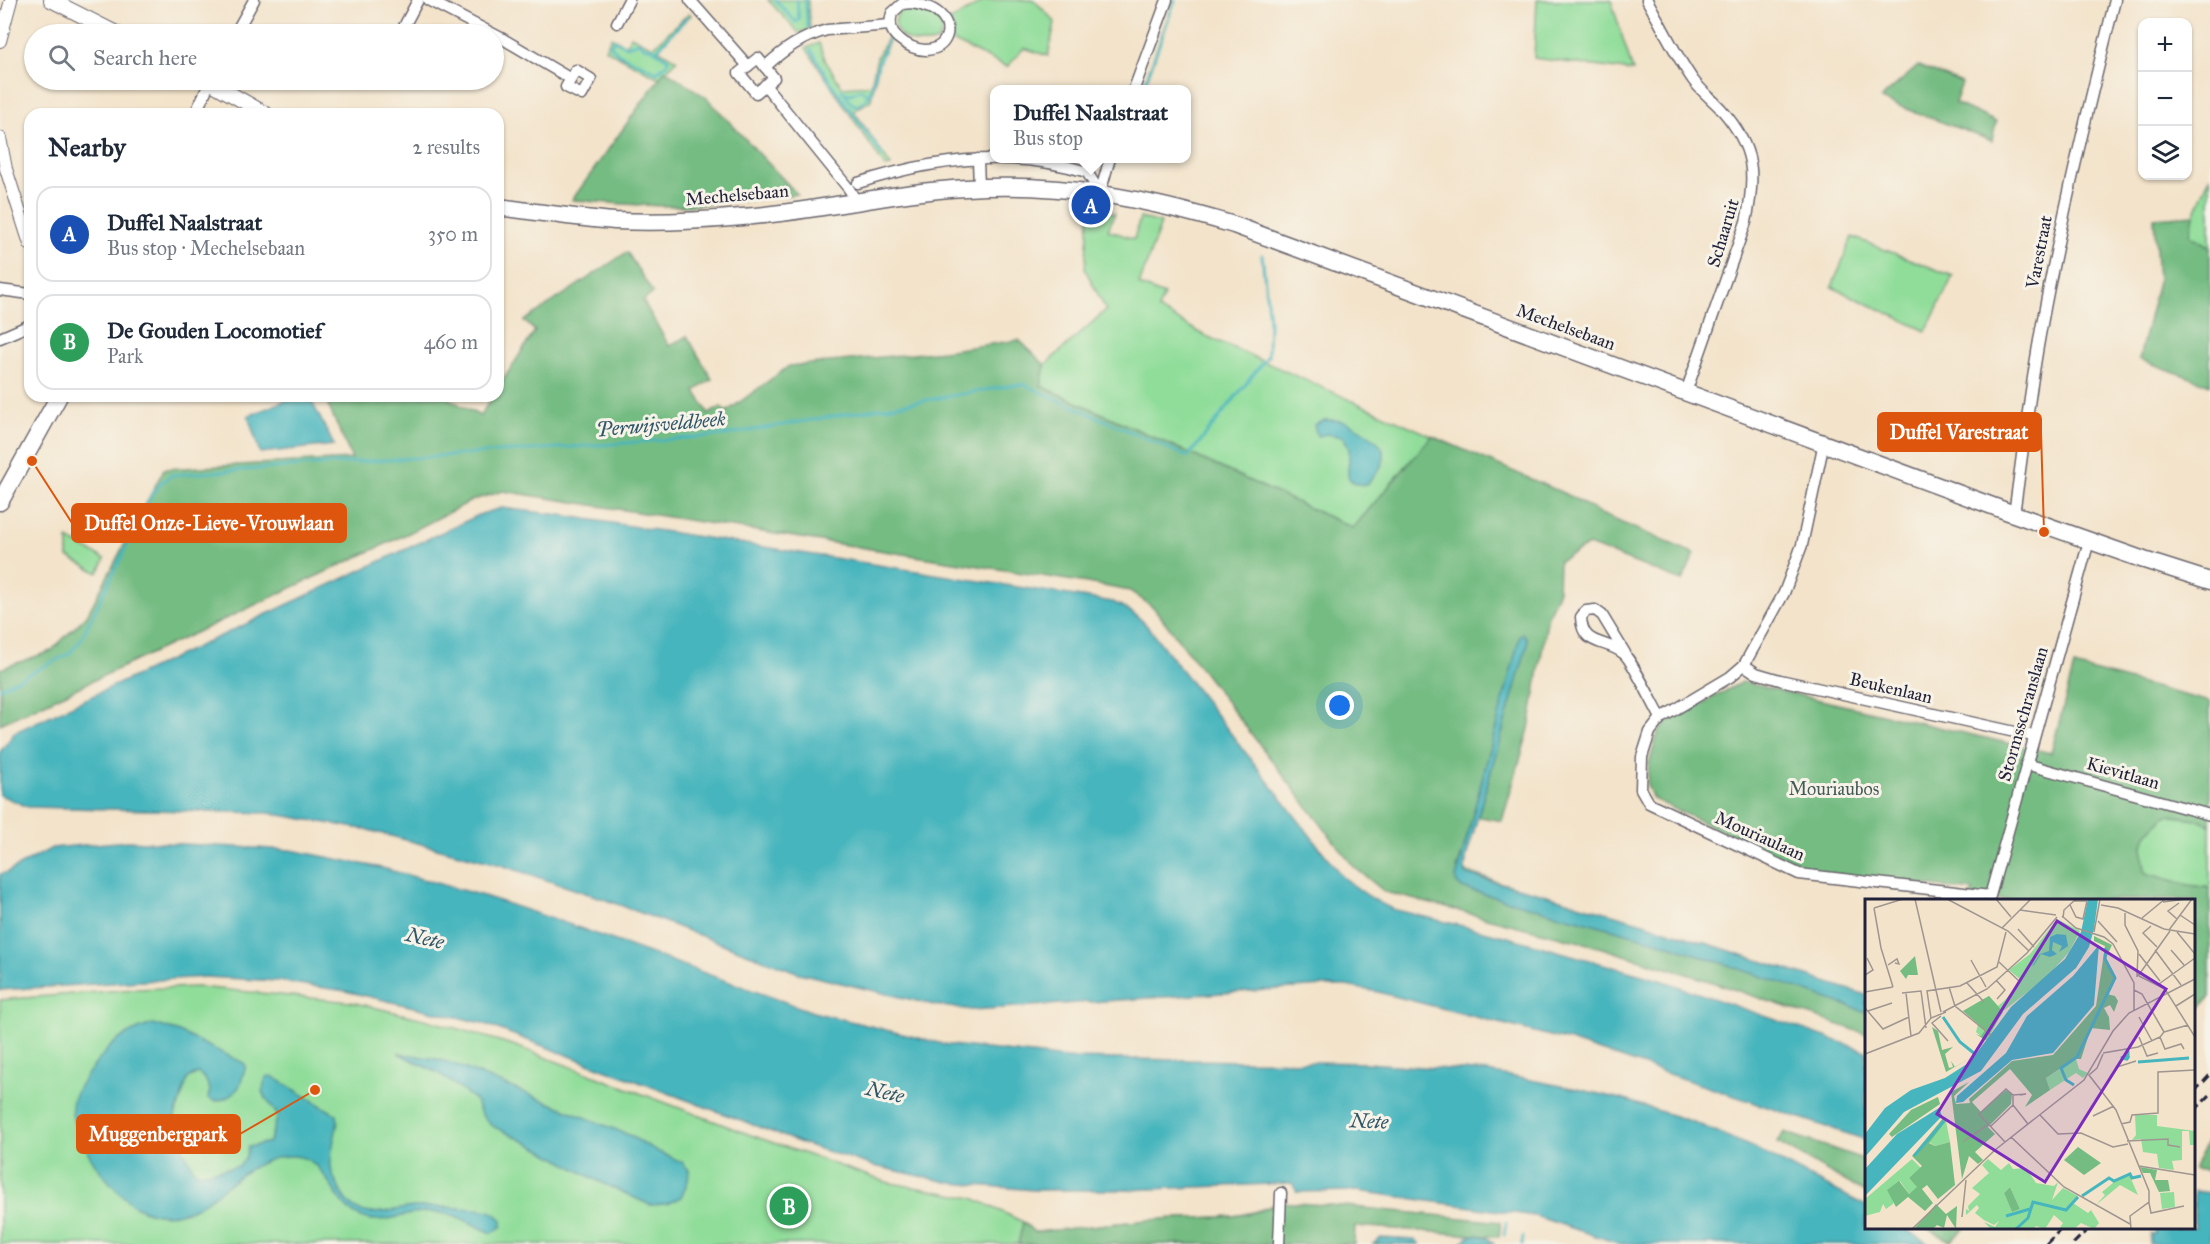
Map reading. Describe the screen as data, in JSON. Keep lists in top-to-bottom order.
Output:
{
  "streets": {
    "main road": ["Mechelsebaan"],
    "street": [
      "Schaaruit",
      "Varestraat",
      "Beukenlaan",
      "Stormsschranslaan",
      "Kievitlaan",
      "Mouriaulaan"
    ]
  },
  "crossings": [
    ["Mechelsebaan", "Schaaruit"],
    ["Mechelsebaan", "Varestraat"],
    ["Mechelsebaan", "Stormsschranslaan"],
    ["Mechelsebaan", "Mouriaulaan"],
    ["Beukenlaan", "Stormsschranslaan"],
    ["Beukenlaan", "Mouriaulaan"],
    ["Stormsschranslaan", "Kievitlaan"],
    ["Stormsschranslaan", "Mouriaulaan"]
  ],
  "water": ["Perwijsveldbeek", "Nete"],
  "parks": ["Mouriaubos"],
  "places": ["Duffel Onze-Lieve-Vrouwlaan", "Duffel Varestraat", "Muggenbergpark"],
  "page": {
    "map_buttons": ["+", "−"],
    "search": "Search here",
    "popup": ["Duffel Naalstraat", "Bus stop"],
    "heading": ["Nearby", "2 results"],
    "pins": ["A", "B"],
    "list": [
      {
        "mark": "A",
        "name": "Duffel Naalstraat",
        "note": "Bus stop · Mechelsebaan",
        "value": "350 m"
      },
      {
        "mark": "B",
        "name": "De Gouden Locomotief",
        "note": "Park",
        "value": "460 m"
      }
    ]
  }
}
